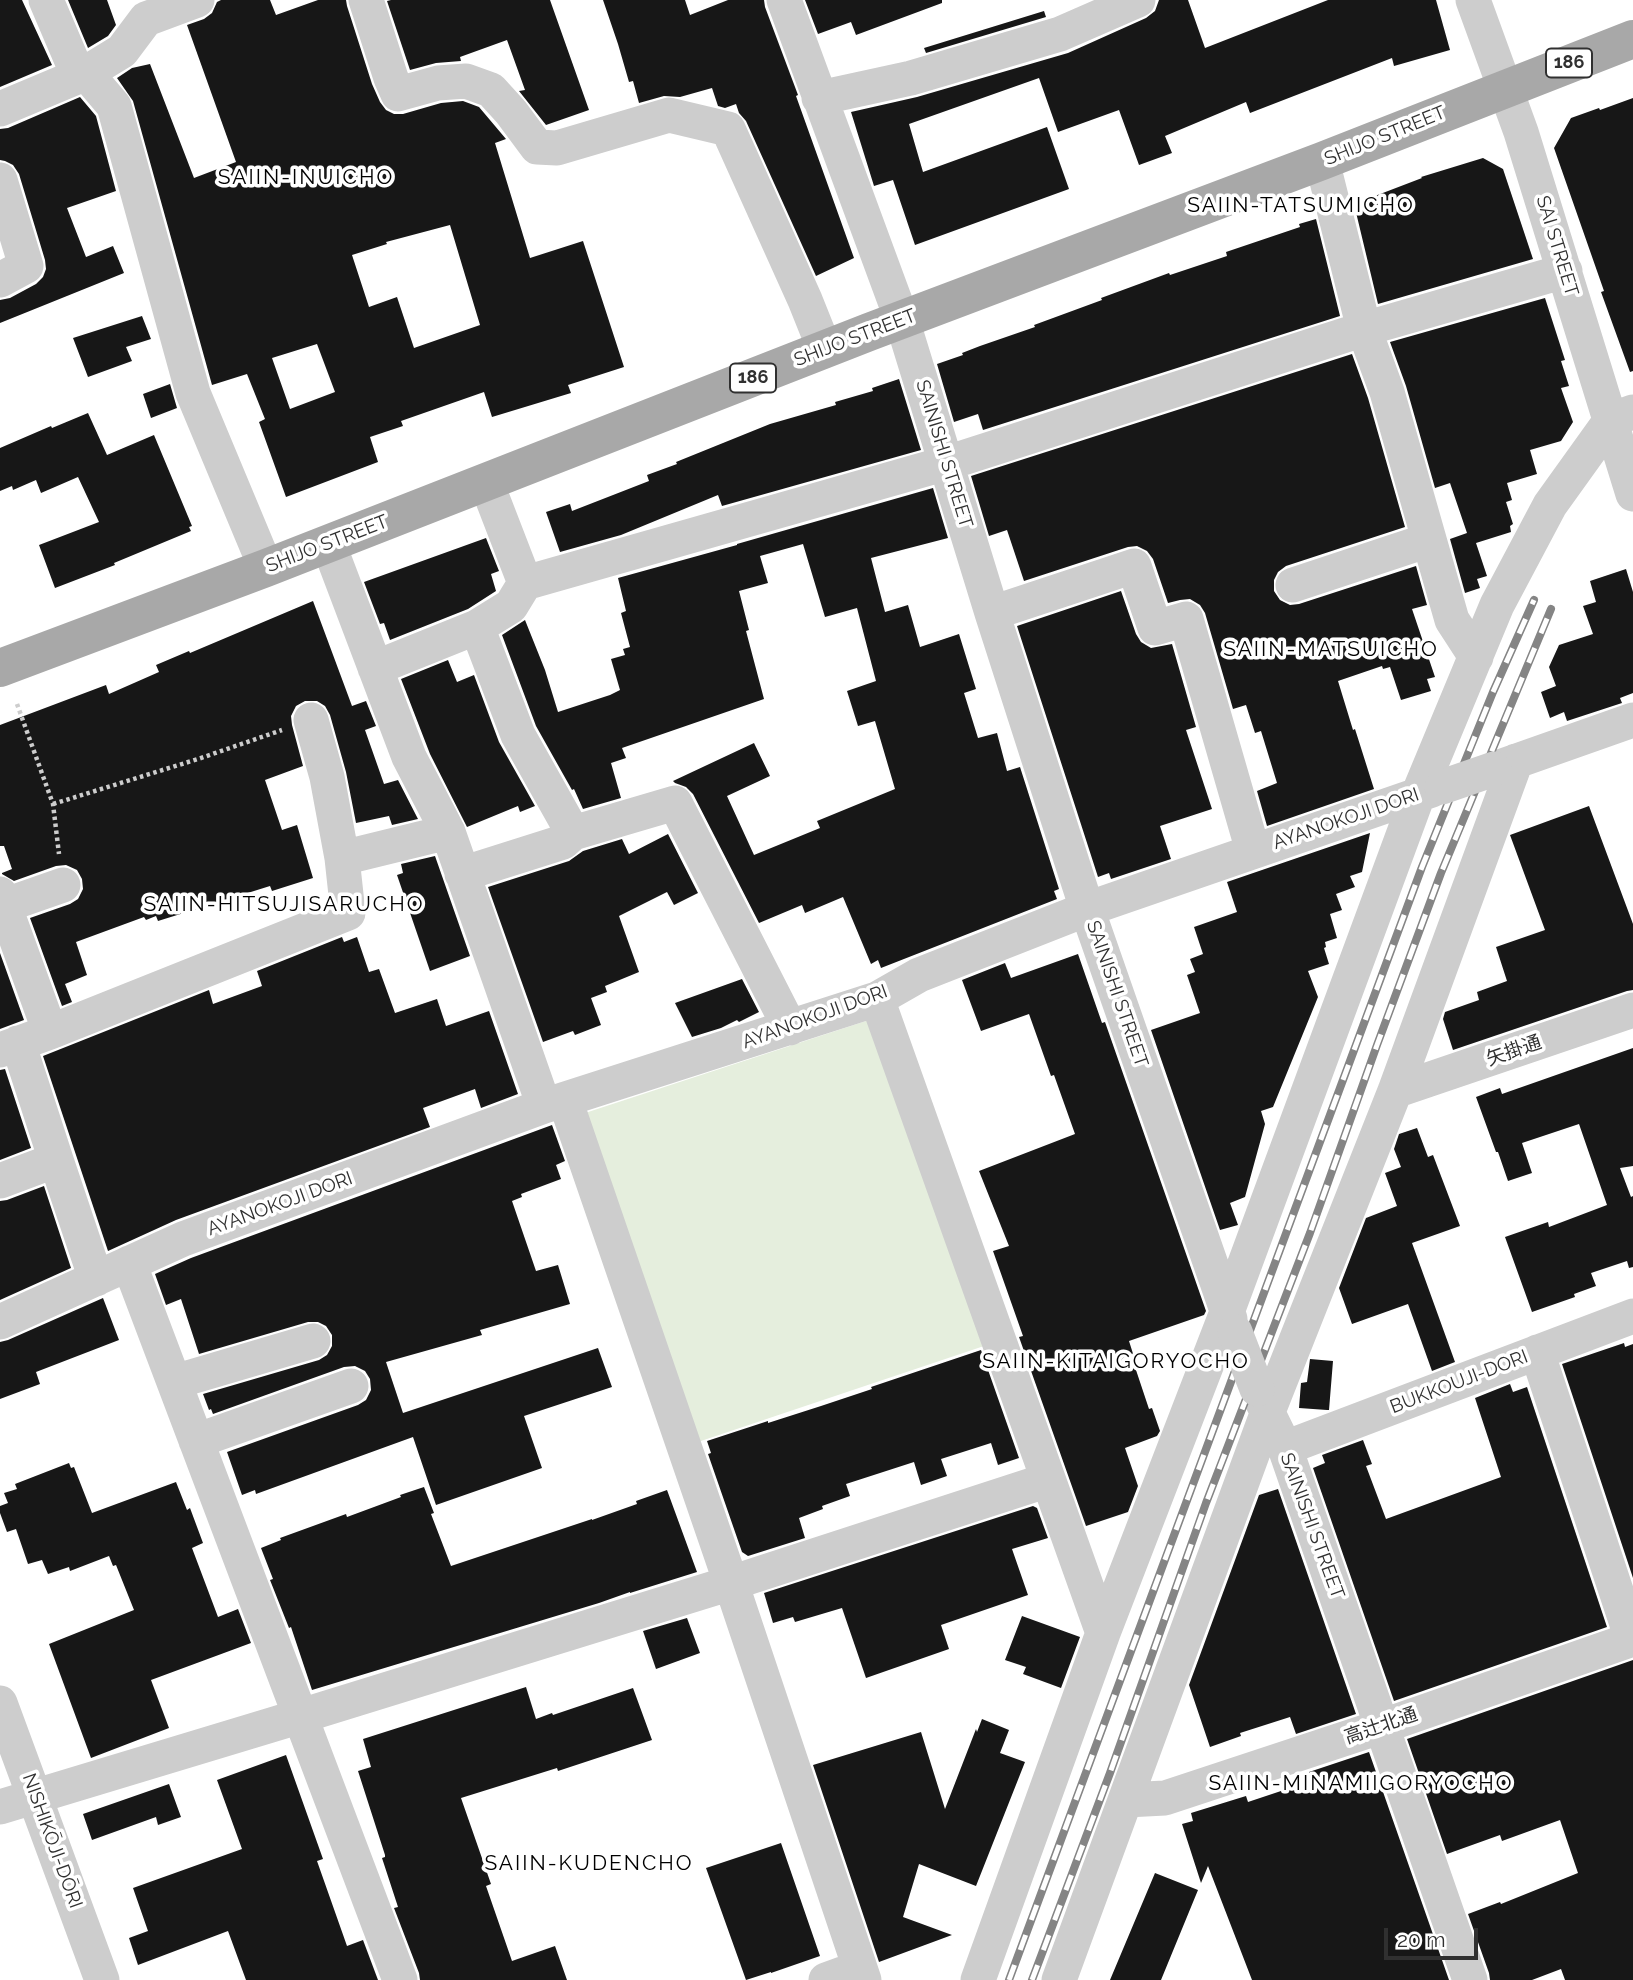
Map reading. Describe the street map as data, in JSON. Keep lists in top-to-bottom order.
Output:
{
  "streets": {
    "main road": ["186", "SHIJO STREET"],
    "street": [
      "SAI STREET",
      "SAINISHI STREET",
      "AYANOKOJI DORI",
      "矢掛通",
      "BUKKOUJI-DORI",
      "高辻北通",
      "NISHIKŌJI-DŌRI"
    ]
  },
  "crossings": [
    ["SHIJO STREET", "SAI STREET"],
    ["SHIJO STREET", "SAINISHI STREET"],
    ["SAINISHI STREET", "AYANOKOJI DORI"],
    ["SAINISHI STREET", "BUKKOUJI-DORI"],
    ["SAINISHI STREET", "高辻北通"]
  ],
  "districts": [
    "SAIIN-INUICHO",
    "SAIIN-TATSUMICHO",
    "SAIIN-MATSUICHO",
    "SAIIN-HITSUJISARUCHO",
    "SAIIN-KITAIGORYOCHO",
    "SAIIN-MINAMIIGORYOCHO",
    "SAIIN-KUDENCHO"
  ],
  "scale_bar": "20 m"
}
